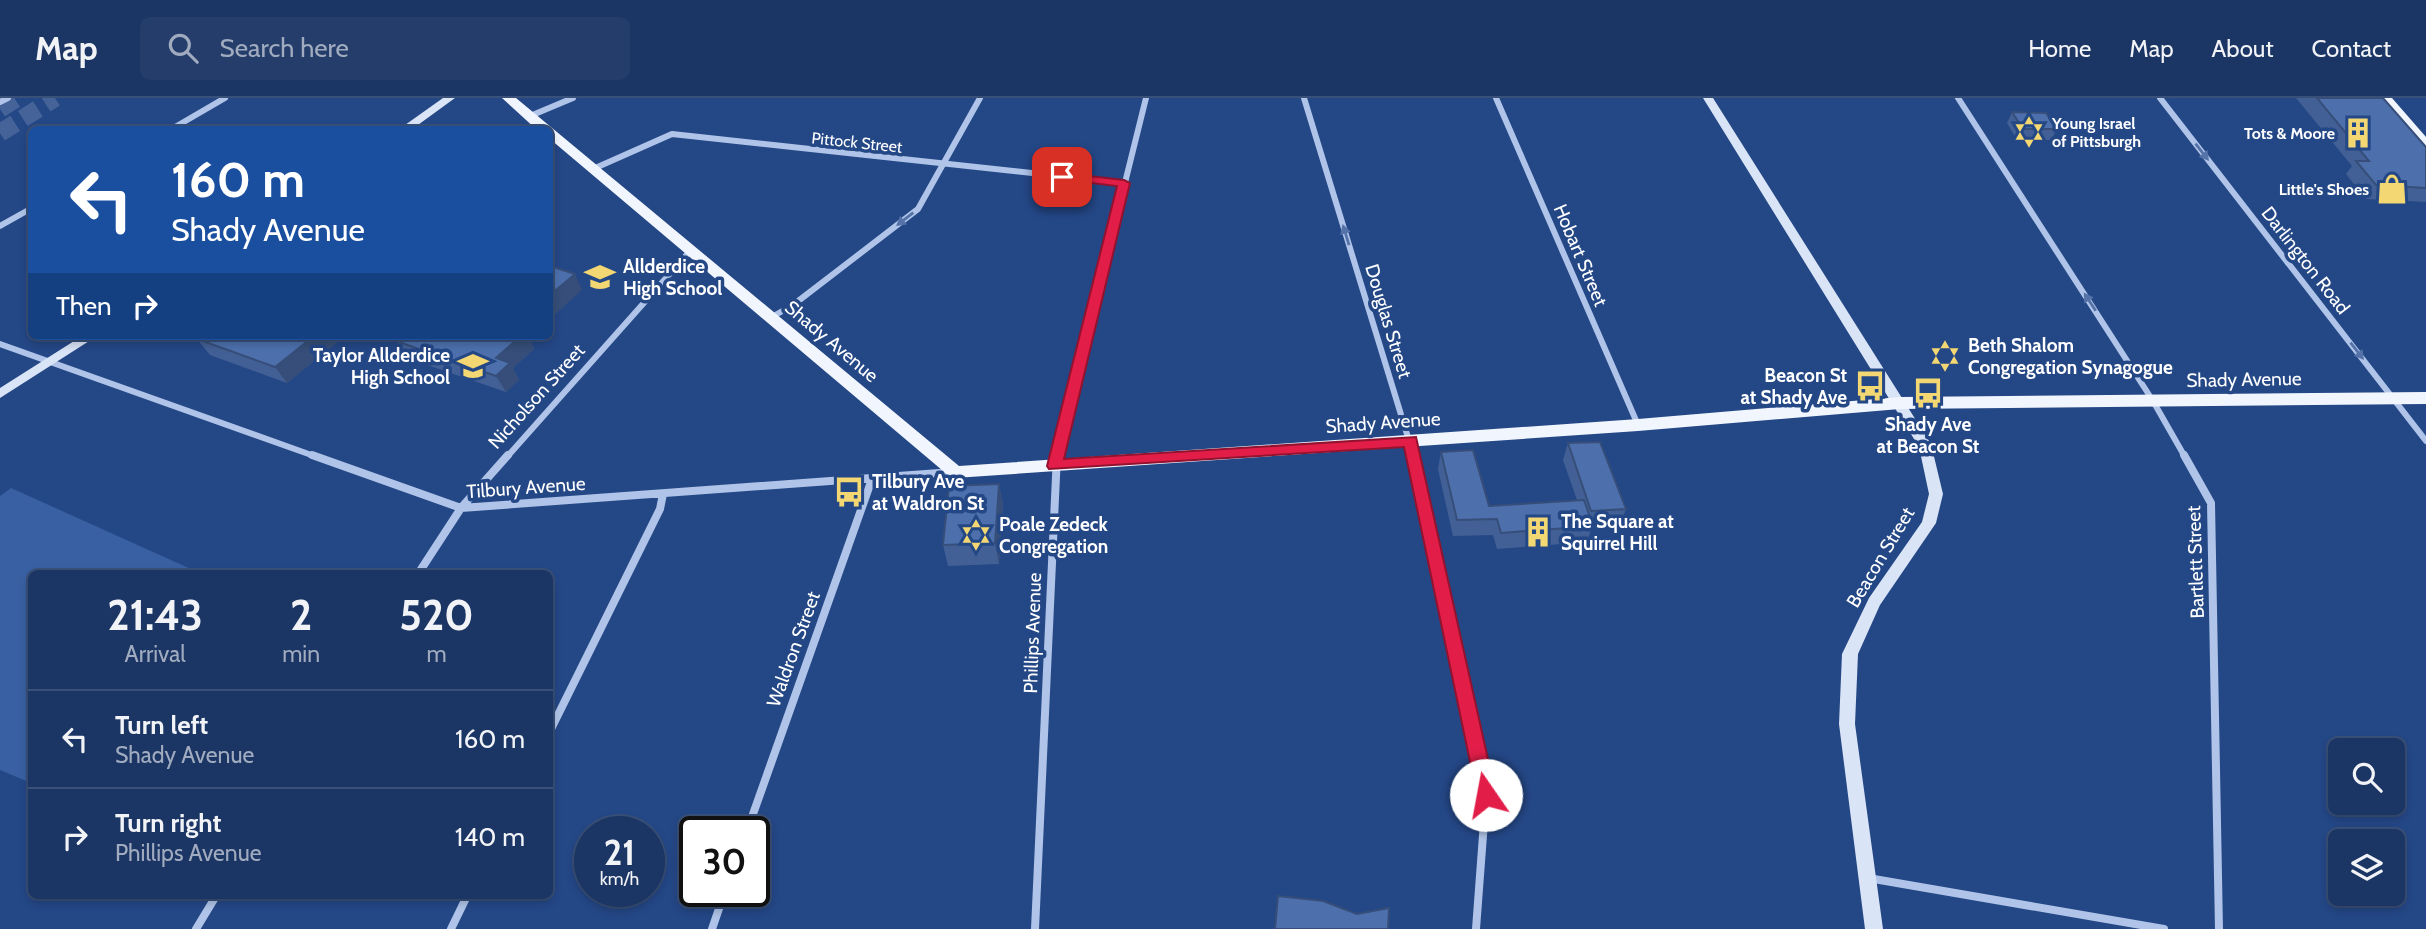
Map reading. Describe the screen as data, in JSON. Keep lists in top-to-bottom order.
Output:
{
  "streets": {
    "main road": ["Shady Avenue", "Beacon Street"],
    "street": [
      "Pittock Street",
      "Hobart Street",
      "Darlington Road",
      "Douglas Street",
      "Nicholson Street",
      "Tilbury Avenue",
      "Bartlett Street",
      "Phillips Avenue",
      "Waldron Street"
    ]
  },
  "crossings": [
    ["Pittock Street", "Shady Avenue"],
    ["Pittock Street", "Phillips Avenue"],
    ["Hobart Street", "Shady Avenue"],
    ["Darlington Road", "Shady Avenue"],
    ["Douglas Street", "Shady Avenue"],
    ["Shady Avenue", "Nicholson Street"],
    ["Shady Avenue", "Tilbury Avenue"],
    ["Shady Avenue", "Beacon Street"],
    ["Shady Avenue", "Bartlett Street"],
    ["Shady Avenue", "Phillips Avenue"],
    ["Nicholson Street", "Tilbury Avenue"],
    ["Tilbury Avenue", "Waldron Street"]
  ],
  "one_way": ["Darlington Road", "Douglas Street", "Bartlett Street"],
  "places": {
    "synagogue": ["Young Israel of Pittsburgh", "Beth Shalom Congregation Synagogue", "Poale Zedeck Congregation"],
    "building": ["Tots & Moore", "The Square at Squirrel Hill"],
    "shop": ["Little's Shoes"],
    "school or university": ["Allderdice High School", "Taylor Allderdice High School"],
    "bus stop": ["Beacon St at Shady Ave", "Shady Ave at Beacon St", "Tilbury Ave at Waldron St"]
  },
  "page": {
    "header": "Map",
    "search": "Search here",
    "nav": [
      "Home",
      "Map",
      "About",
      "Contact"
    ],
    "turn": ["160 m", "Shady Avenue"],
    "then": "Then",
    "eta": [
      "21:43",
      "Arrival",
      "2",
      "min",
      "520",
      "m"
    ],
    "list": [
      {
        "name": "Turn left",
        "note": "Shady Avenue",
        "value": "160 m"
      },
      {
        "name": "Turn right",
        "note": "Phillips Avenue",
        "value": "140 m"
      }
    ],
    "speed": "21 km/h",
    "limit": "30"
  }
}
